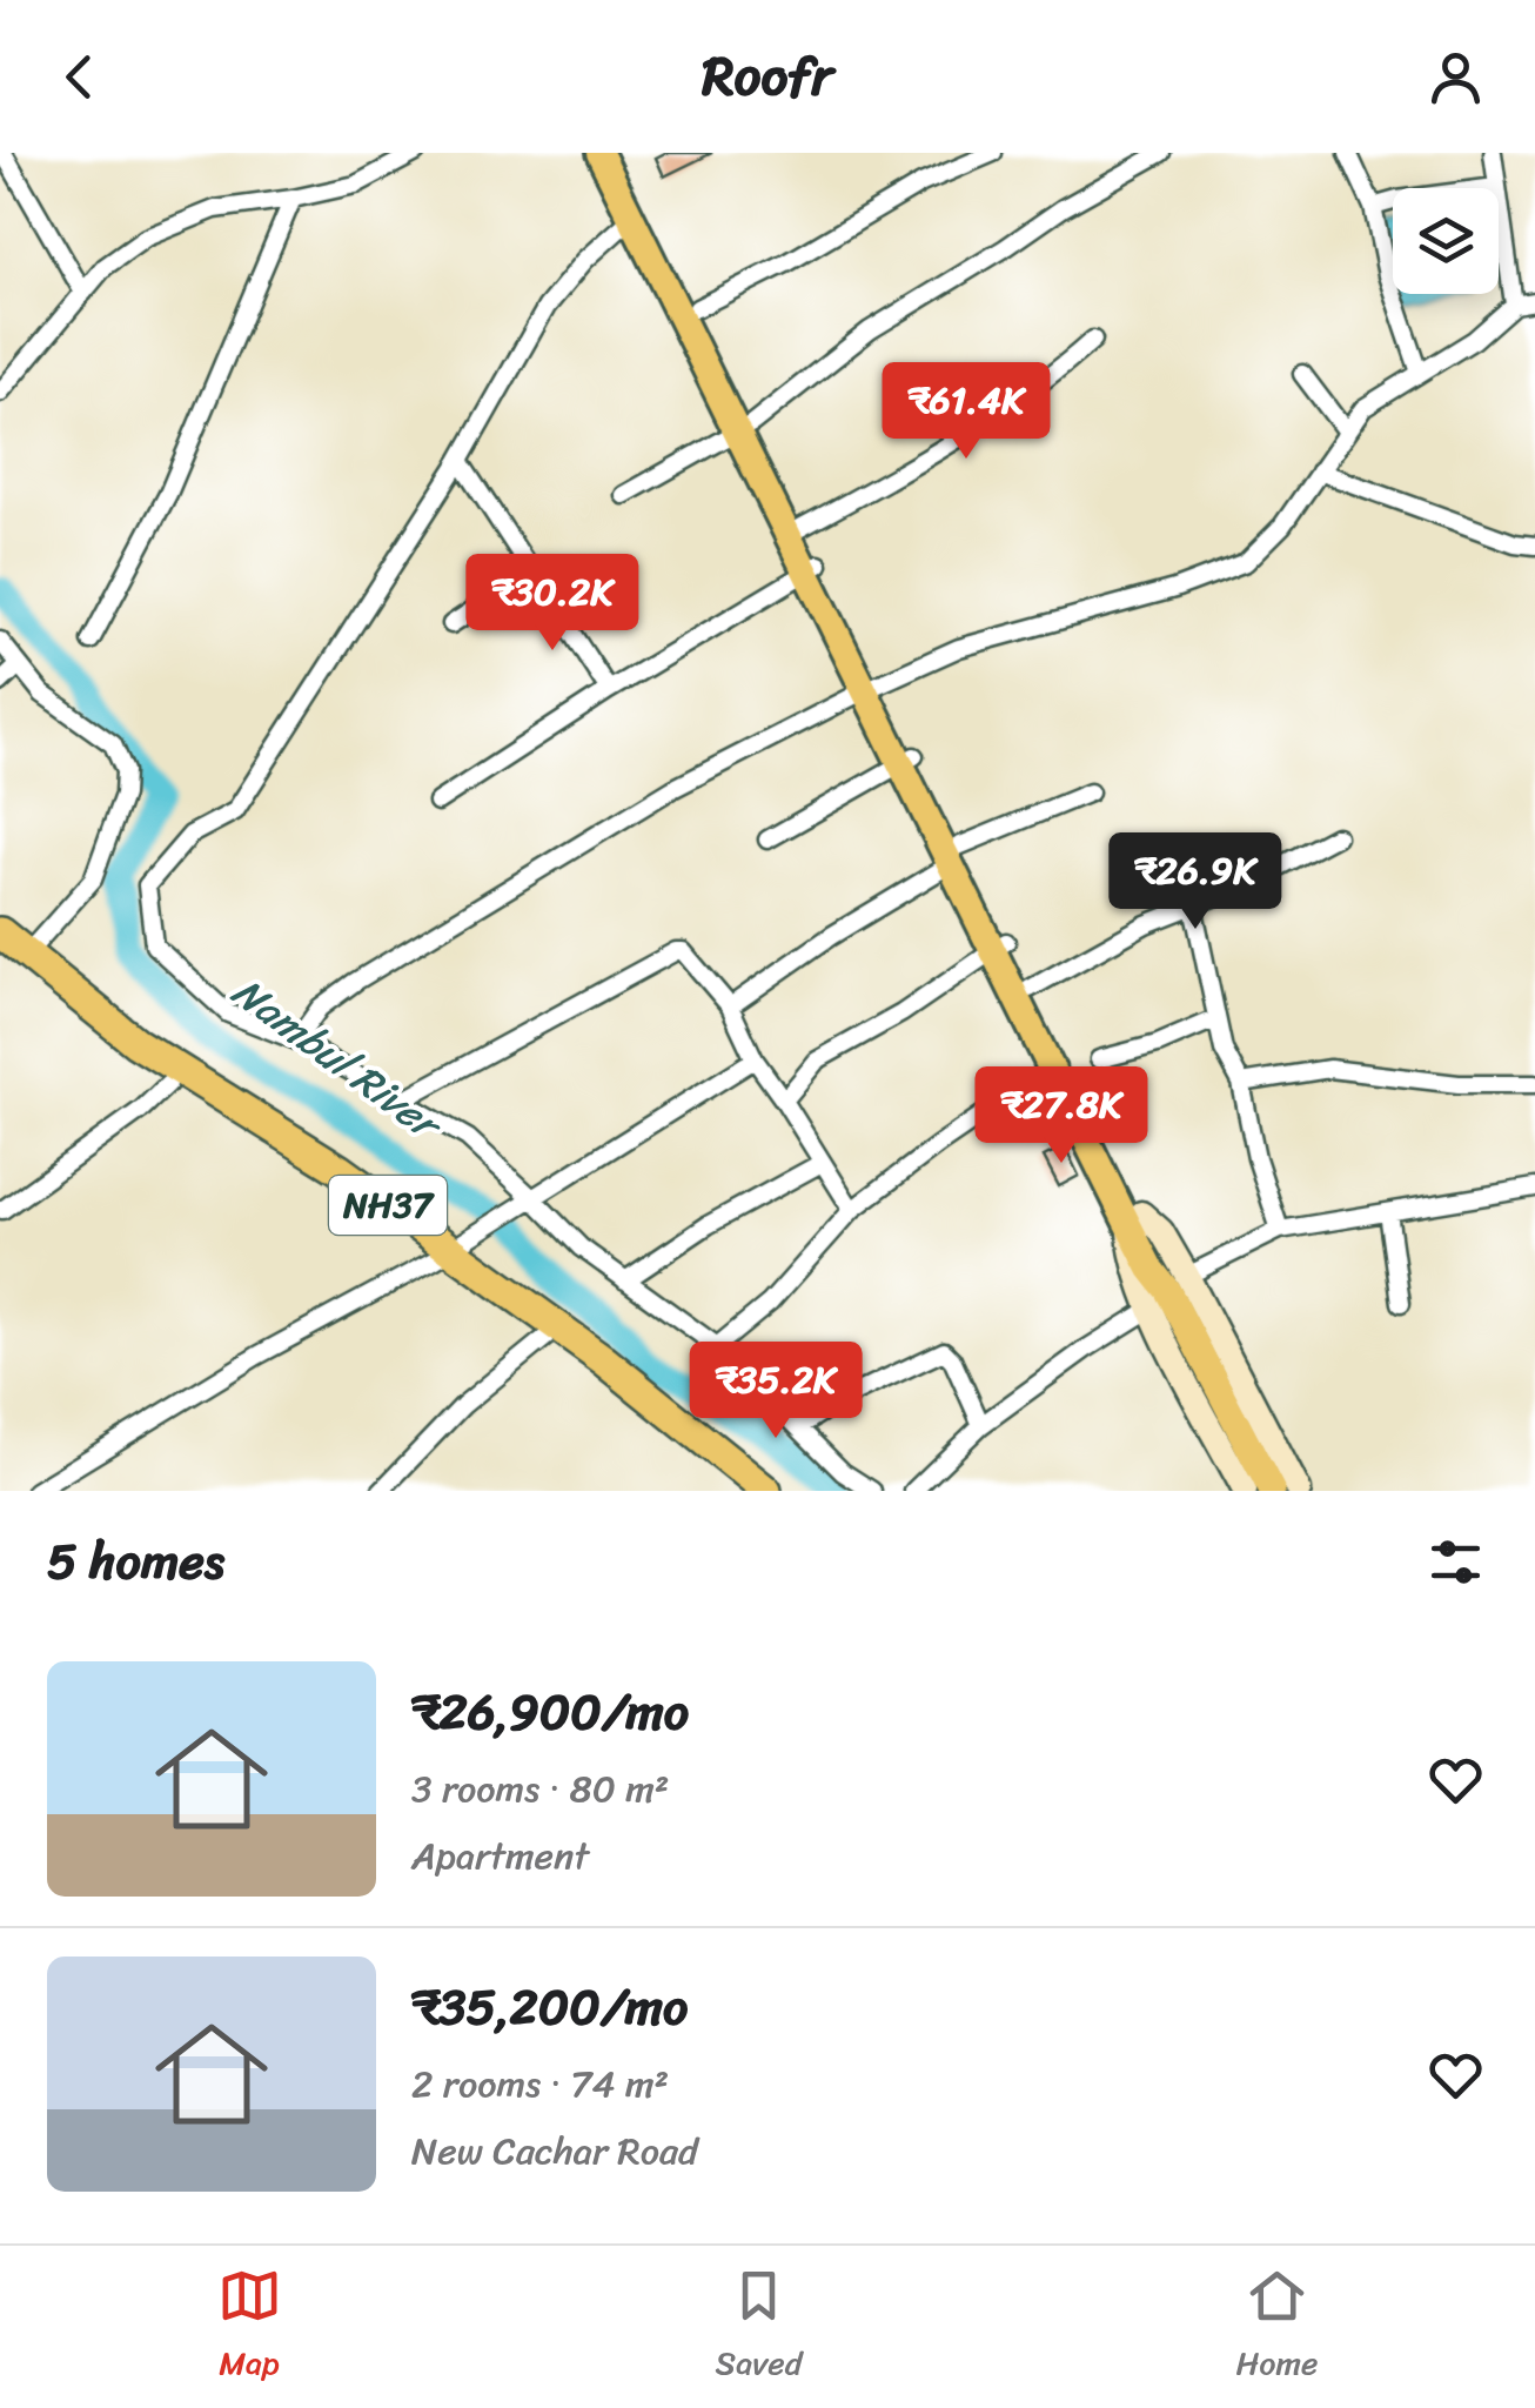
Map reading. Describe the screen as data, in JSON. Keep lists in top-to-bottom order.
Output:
{
  "streets": {
    "highway": ["NH37"]
  },
  "water": ["Nambul River"],
  "page": {
    "header": "Roofr",
    "price": [
      "₹61.4K",
      "₹30.2K",
      "₹26.9K",
      "₹27.8K",
      "₹35.2K"
    ],
    "heading": "5 homes",
    "list": [
      {
        "name": "₹26,900/mo",
        "note": "3 rooms · 80 m² · Apartment"
      },
      {
        "name": "₹35,200/mo",
        "note": "2 rooms · 74 m² · New Cachar Road"
      }
    ],
    "tabs": ["Map", "Saved", "Home"]
  }
}
